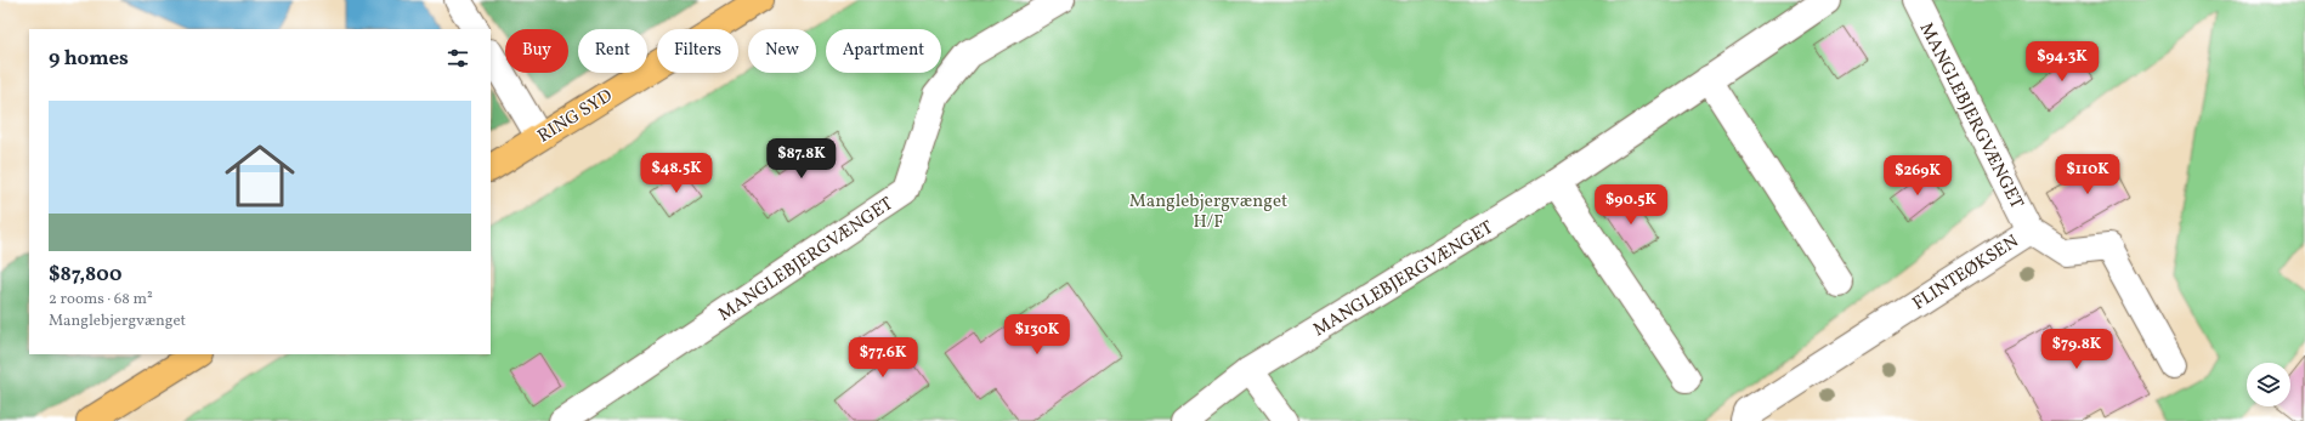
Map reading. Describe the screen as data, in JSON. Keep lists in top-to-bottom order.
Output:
{
  "streets": {
    "main road": ["RING SYD"],
    "street": ["MANGLEBJERGVÆNGET", "FLINTEØKSEN"]
  },
  "crossings": [
    ["MANGLEBJERGVÆNGET", "FLINTEØKSEN"]
  ],
  "parks": ["Manglebjergvænget H/F"],
  "page": {
    "chip": [
      "Buy",
      "Rent",
      "Filters",
      "New",
      "Apartment"
    ],
    "heading": "9 homes",
    "price": [
      "$94.3K",
      "$87.8K",
      "$48.5K",
      "$110K",
      "$269K",
      "$90.5K",
      "$130K",
      "$79.8K",
      "$77.6K"
    ],
    "list": [
      {
        "name": "$87,800",
        "note": "2 rooms · 68 m² · Manglebjergvænget"
      }
    ]
  }
}
